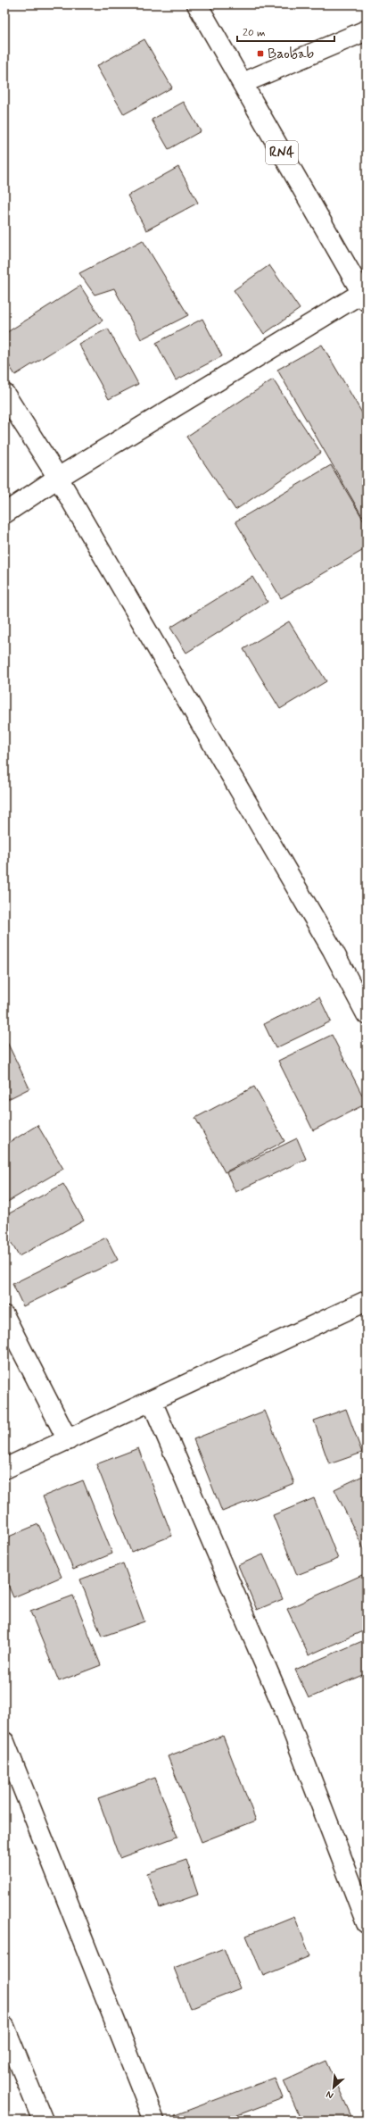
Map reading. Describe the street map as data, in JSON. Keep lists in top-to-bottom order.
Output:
{
  "streets": {
    "main road": ["RN4"]
  },
  "places": {
    "transit": ["Baobab"]
  },
  "scale_bar": "20 m",
  "north": "bottom left"
}
